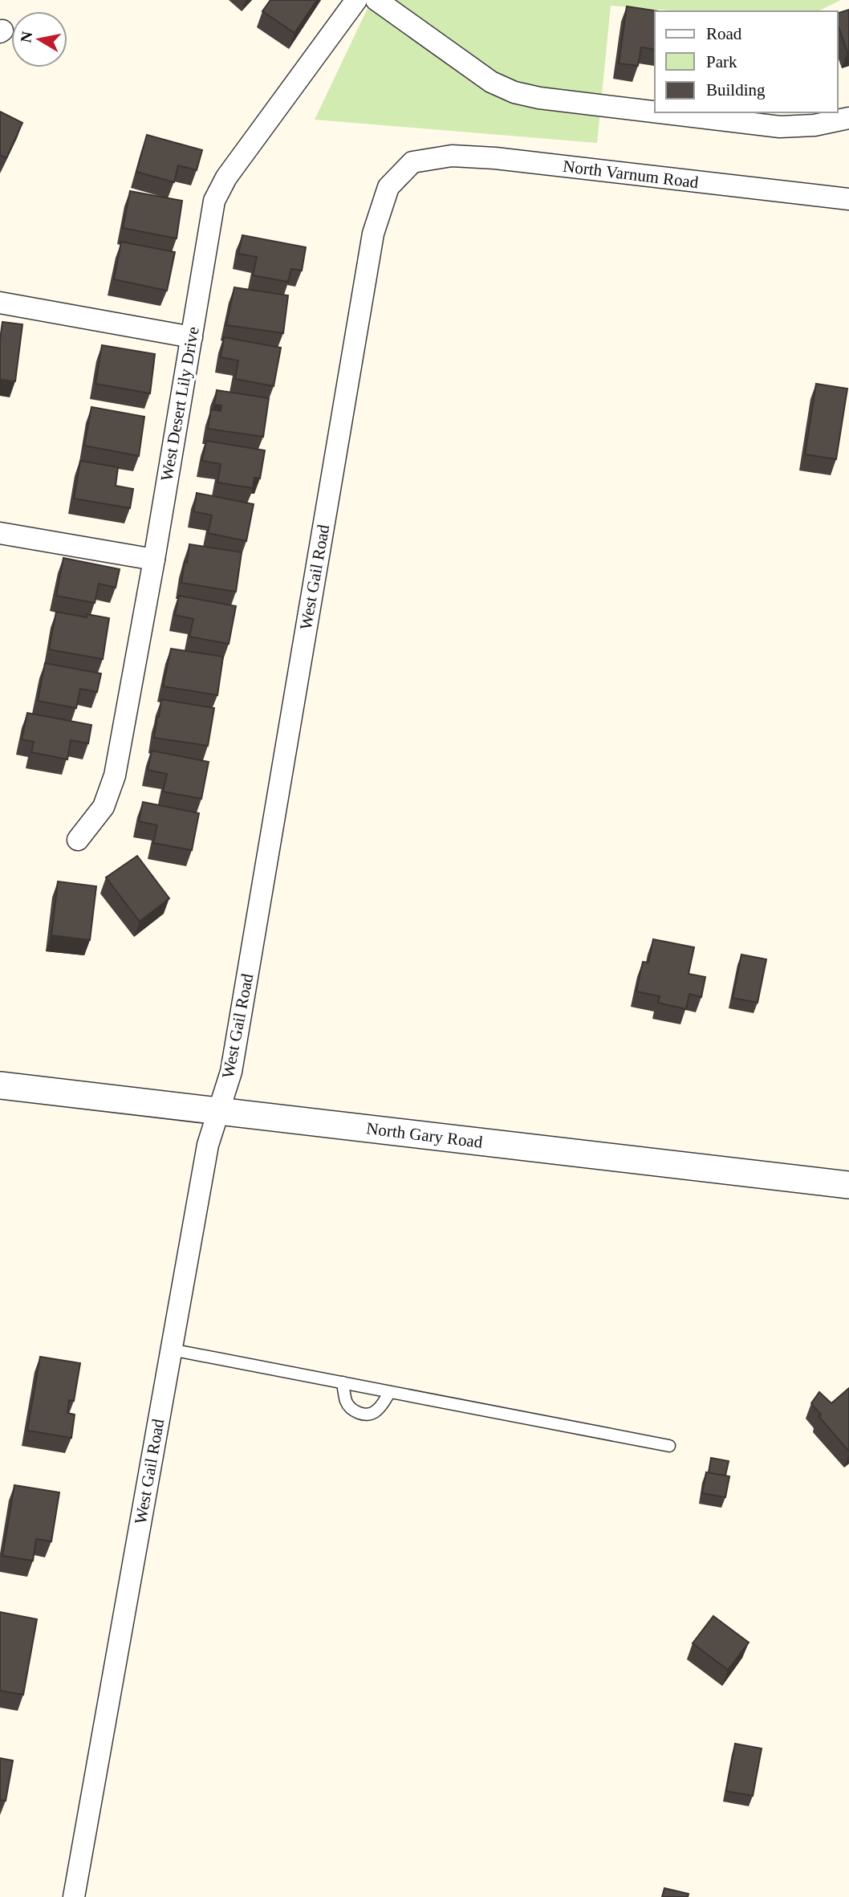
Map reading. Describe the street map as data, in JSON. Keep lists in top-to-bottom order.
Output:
{
  "streets": {
    "street": [
      "North Varnum Road",
      "West Desert Lily Drive",
      "West Gail Road",
      "North Gary Road"
    ]
  },
  "crossings": [
    ["North Varnum Road", "West Gail Road"],
    ["West Gail Road", "North Gary Road"]
  ],
  "legend": ["Road", "Park", "Building"],
  "north": "left"
}
